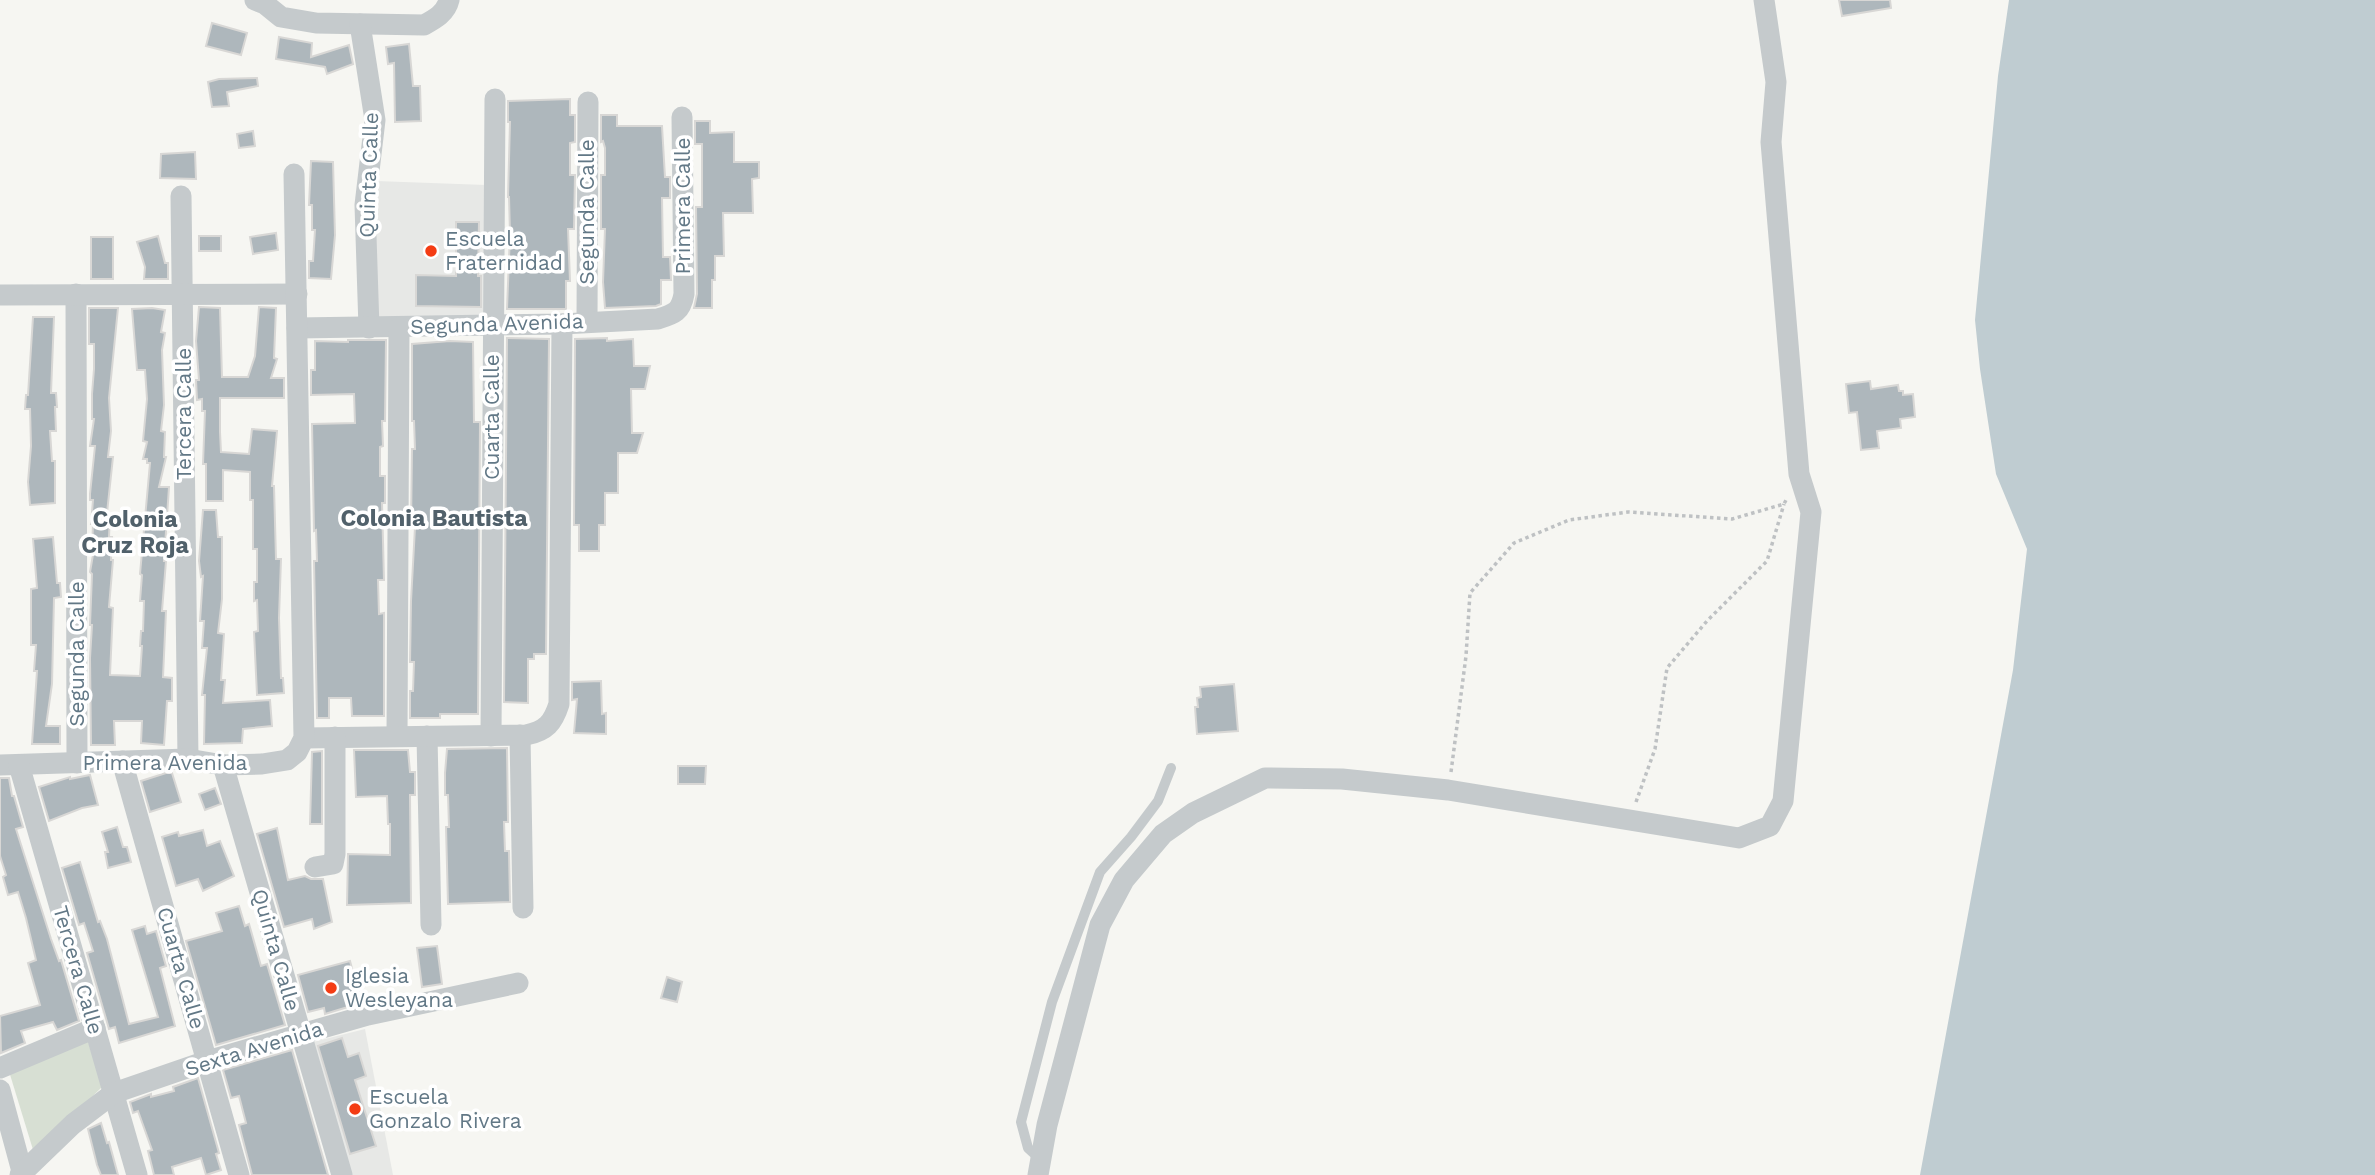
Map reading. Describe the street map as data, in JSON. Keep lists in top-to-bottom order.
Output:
{
  "streets": {
    "street": [
      "Quinta Calle",
      "Primera Calle",
      "Segunda Calle",
      "Segunda Avenida",
      "Tercera Calle",
      "Cuarta Calle",
      "Primera Avenida",
      "Sexta Avenida"
    ]
  },
  "crossings": [
    ["Quinta Calle", "Segunda Avenida"],
    ["Quinta Calle", "Primera Avenida"],
    ["Quinta Calle", "Sexta Avenida"],
    ["Primera Calle", "Segunda Avenida"],
    ["Segunda Calle", "Segunda Avenida"],
    ["Segunda Calle", "Primera Avenida"],
    ["Segunda Avenida", "Cuarta Calle"],
    ["Tercera Calle", "Primera Avenida"],
    ["Tercera Calle", "Sexta Avenida"],
    ["Cuarta Calle", "Primera Avenida"],
    ["Cuarta Calle", "Sexta Avenida"]
  ],
  "districts": ["Colonia Bautista", "Colonia Cruz Roja"],
  "places": ["Escuela Fraternidad", "Iglesia Wesleyana", "Escuela Gonzalo Rivera"]
}
